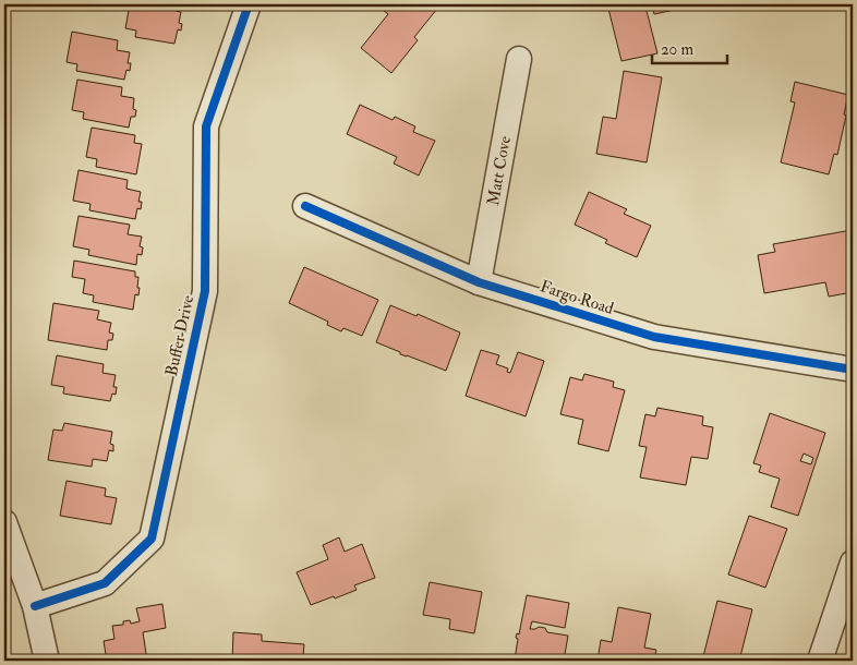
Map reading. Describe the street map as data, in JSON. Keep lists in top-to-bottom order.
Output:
{
  "streets": {
    "street": ["Matt Cove", "Fargo Road", "Buffer Drive"]
  },
  "crossings": [
    ["Matt Cove", "Fargo Road"]
  ],
  "scale_bar": "20 m"
}
